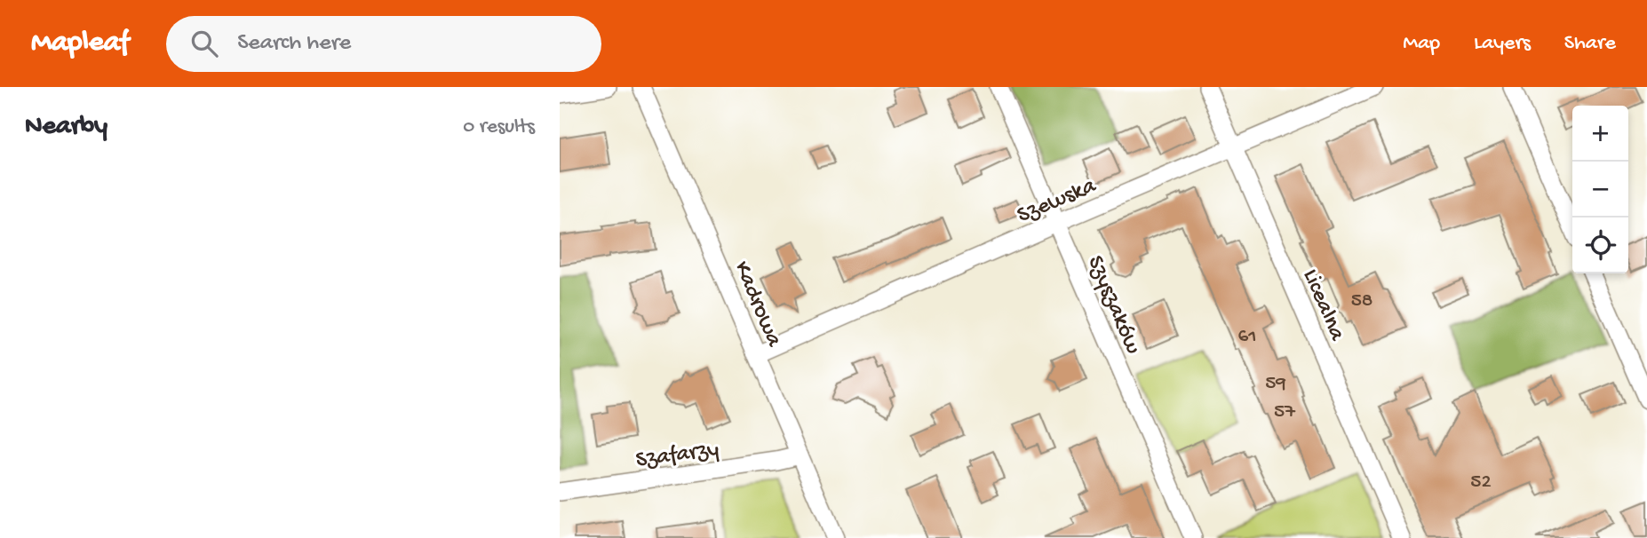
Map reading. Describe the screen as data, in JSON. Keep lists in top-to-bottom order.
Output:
{
  "streets": {
    "street": [
      "Szewska",
      "Kadrowa",
      "Szyszaków",
      "Licealna",
      "Szafarzy"
    ]
  },
  "crossings": [
    ["Szewska", "Kadrowa"],
    ["Szewska", "Szyszaków"],
    ["Szewska", "Licealna"],
    ["Kadrowa", "Szafarzy"]
  ],
  "house_numbers": [
    "58",
    "61",
    "59",
    "57",
    "52"
  ],
  "page": {
    "header": "Mapleaf",
    "search": "Search here",
    "nav": ["Map", "Layers", "Share"],
    "heading": ["Nearby", "0 results"],
    "map_buttons": ["+", "−"]
  }
}
